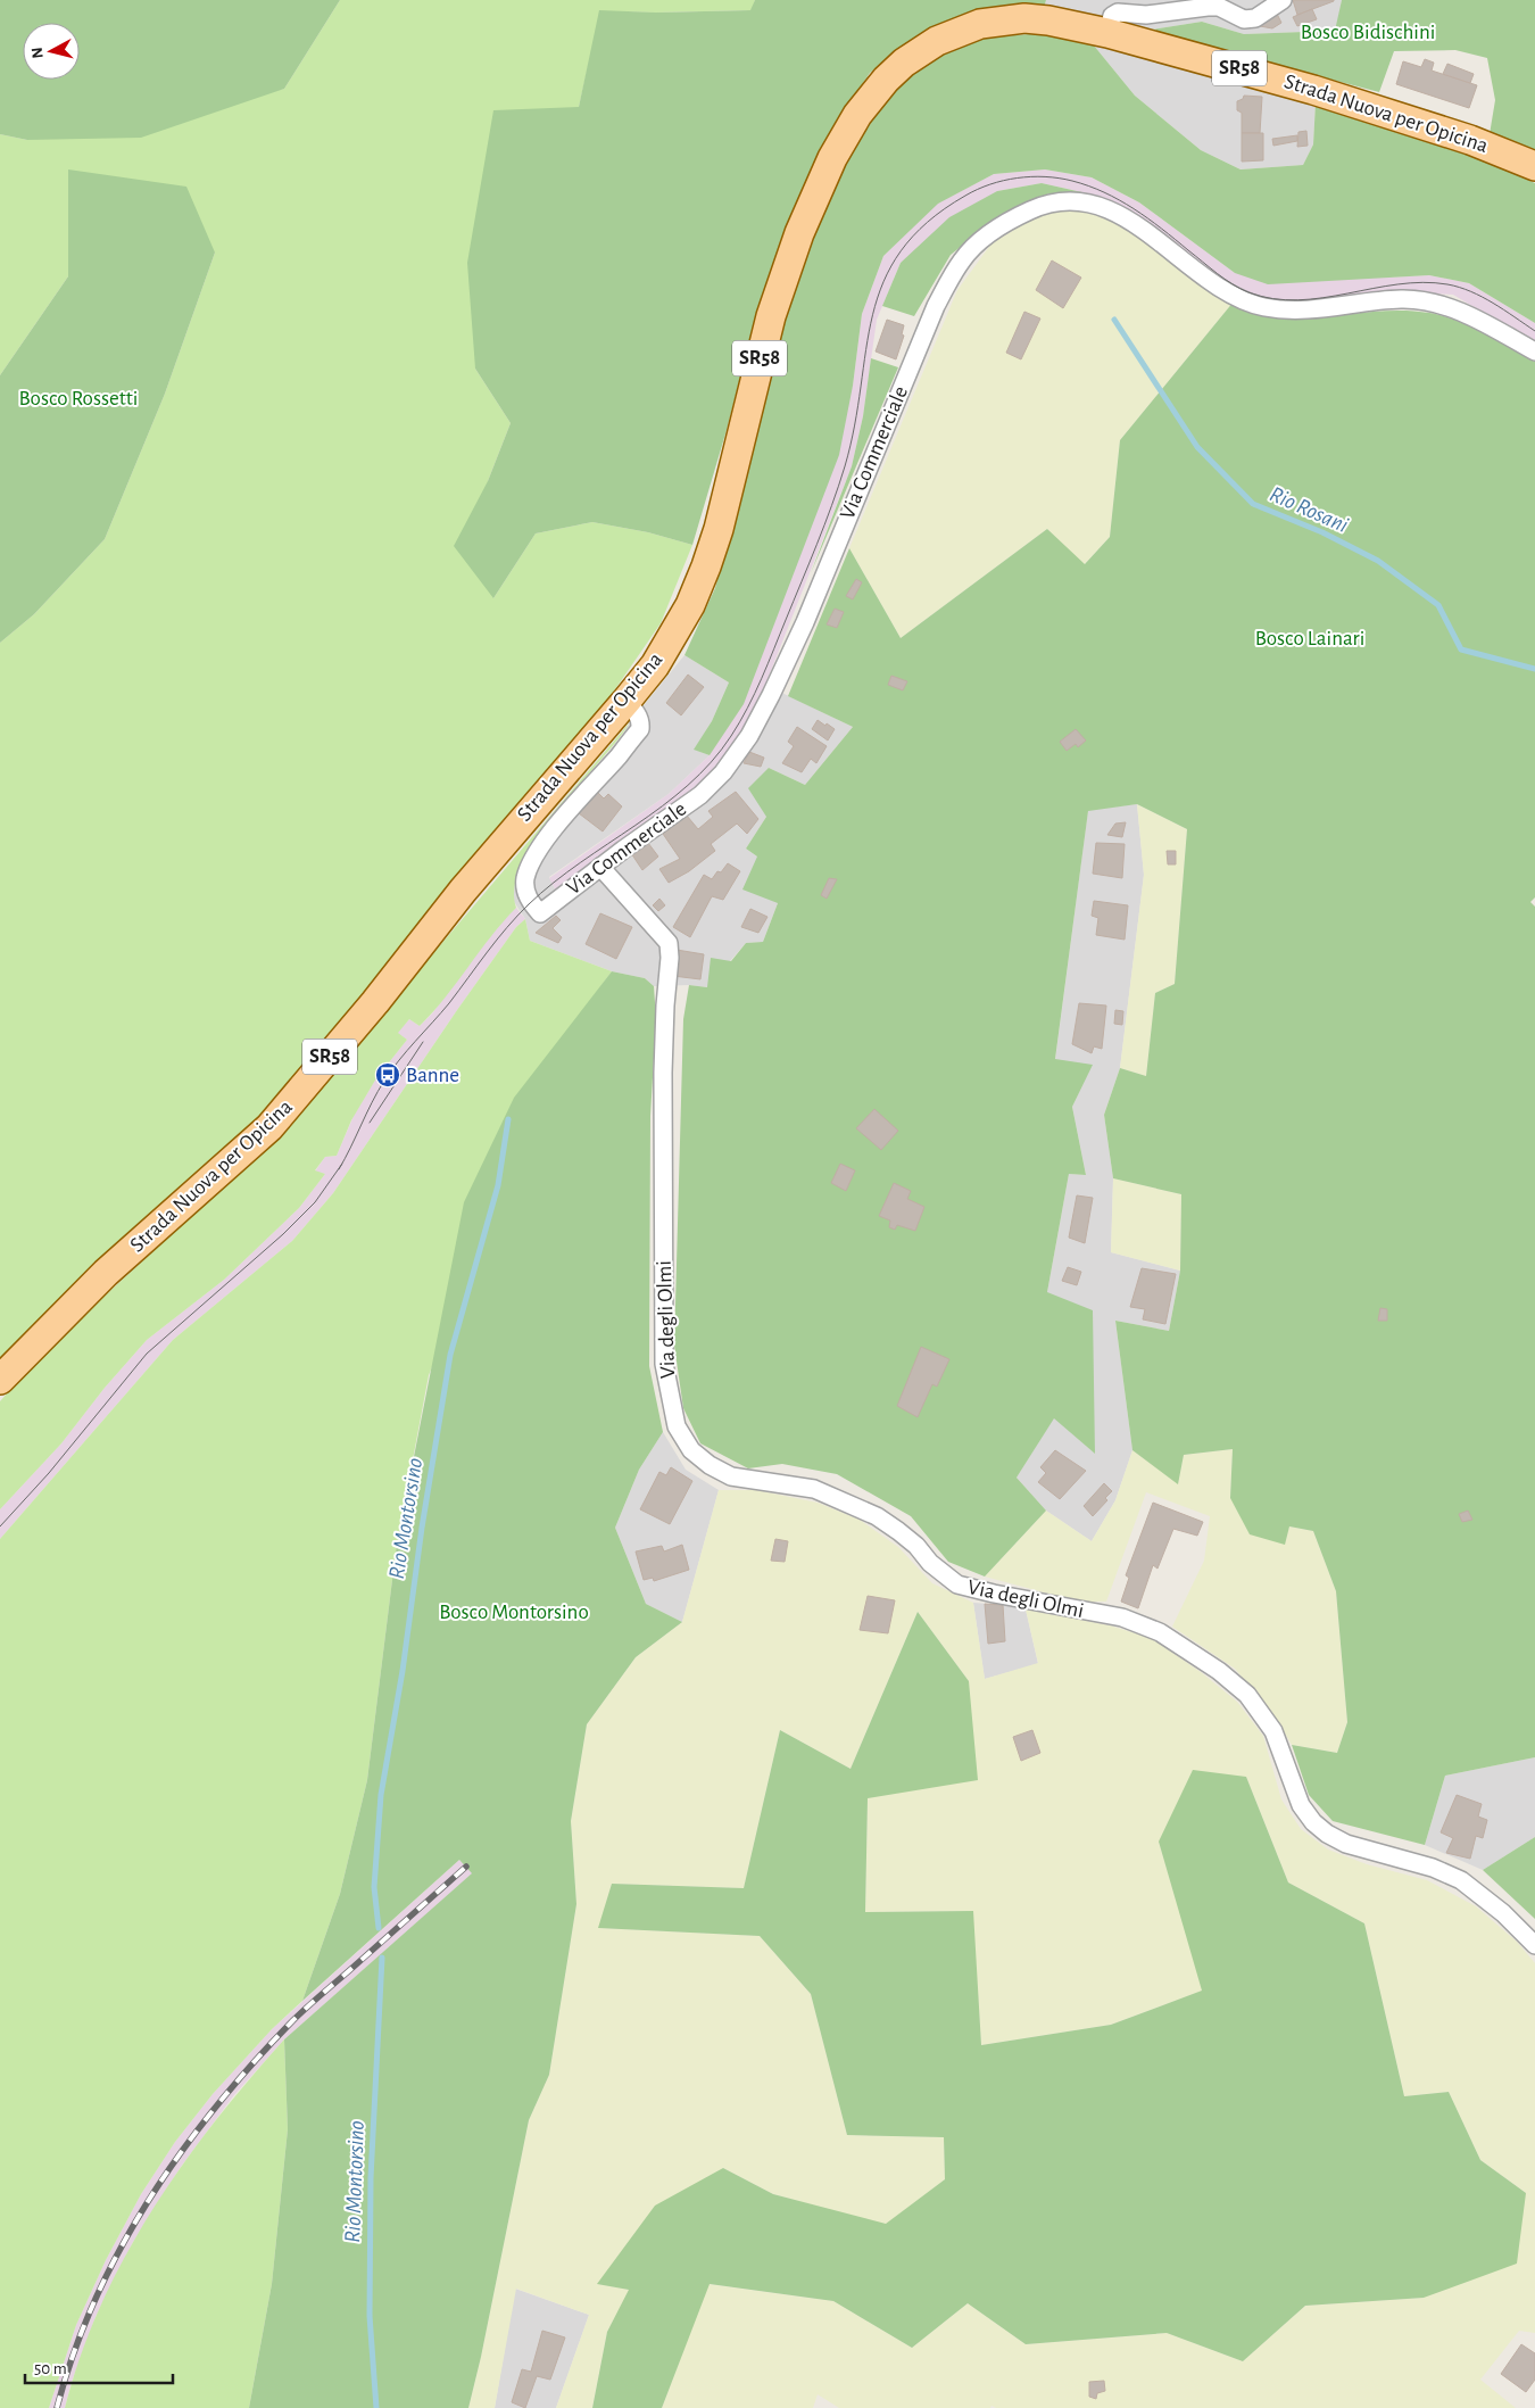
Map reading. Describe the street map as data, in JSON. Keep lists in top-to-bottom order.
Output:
{
  "streets": {
    "main road": ["SR58", "Strada Nuova per Opicina"],
    "street": ["Via Commerciale", "Via degli Olmi"]
  },
  "crossings": [
    ["Strada Nuova per Opicina", "Via Commerciale"],
    ["Via Commerciale", "Via degli Olmi"]
  ],
  "water": ["Rio Rosani", "Rio Montorsino"],
  "parks": [
    "Bosco Bidischini",
    "Bosco Rossetti",
    "Bosco Lainari",
    "Bosco Montorsino"
  ],
  "places": {
    "bus stop": ["Banne"]
  },
  "scale_bar": "50 m",
  "north": "left"
}
